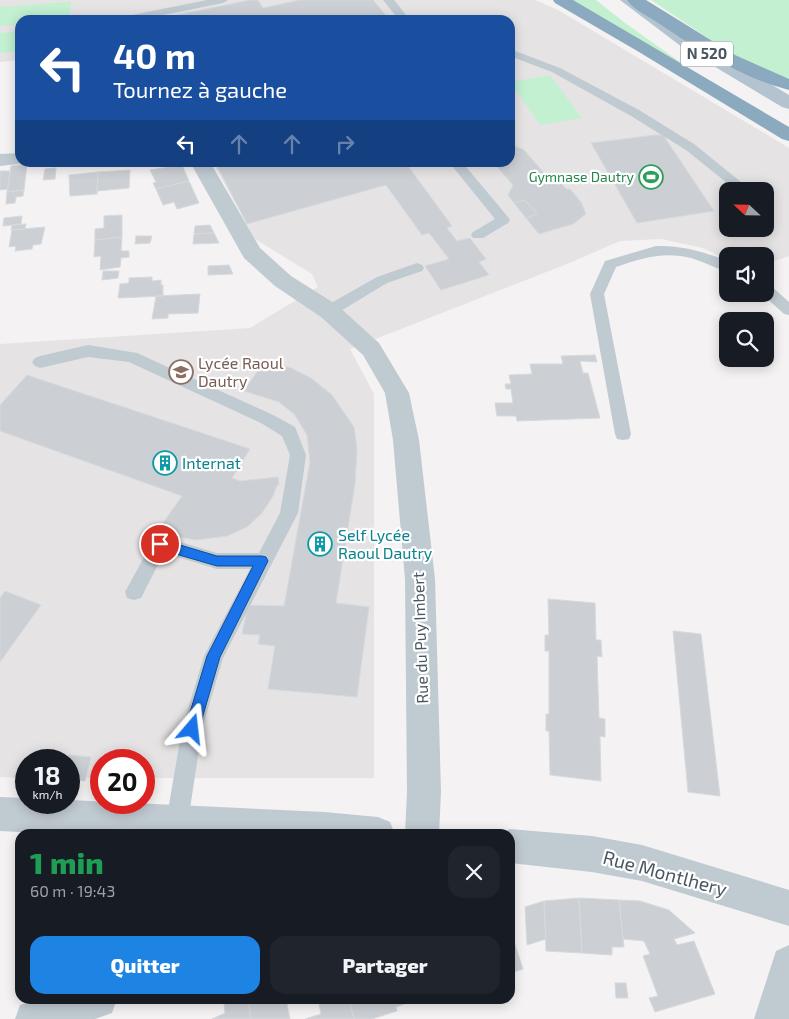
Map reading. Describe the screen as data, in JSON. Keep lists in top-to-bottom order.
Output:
{
  "streets": {
    "main road": ["N 520"],
    "street": ["Rue du Puy Imbert", "Rue Montlhery"]
  },
  "places": {
    "sports": ["Gymnase Dautry"],
    "school or university": ["Lycée Raoul Dautry"],
    "building": ["Internat", "Self Lycée Raoul Dautry"]
  },
  "north": "left",
  "page": {
    "turn": ["40 m", "Tournez à gauche"],
    "speed": "18 km/h",
    "limit": "20",
    "heading": ["1 min", "60 m · 19:43"],
    "buttons": ["Quitter", "Partager"]
  }
}
